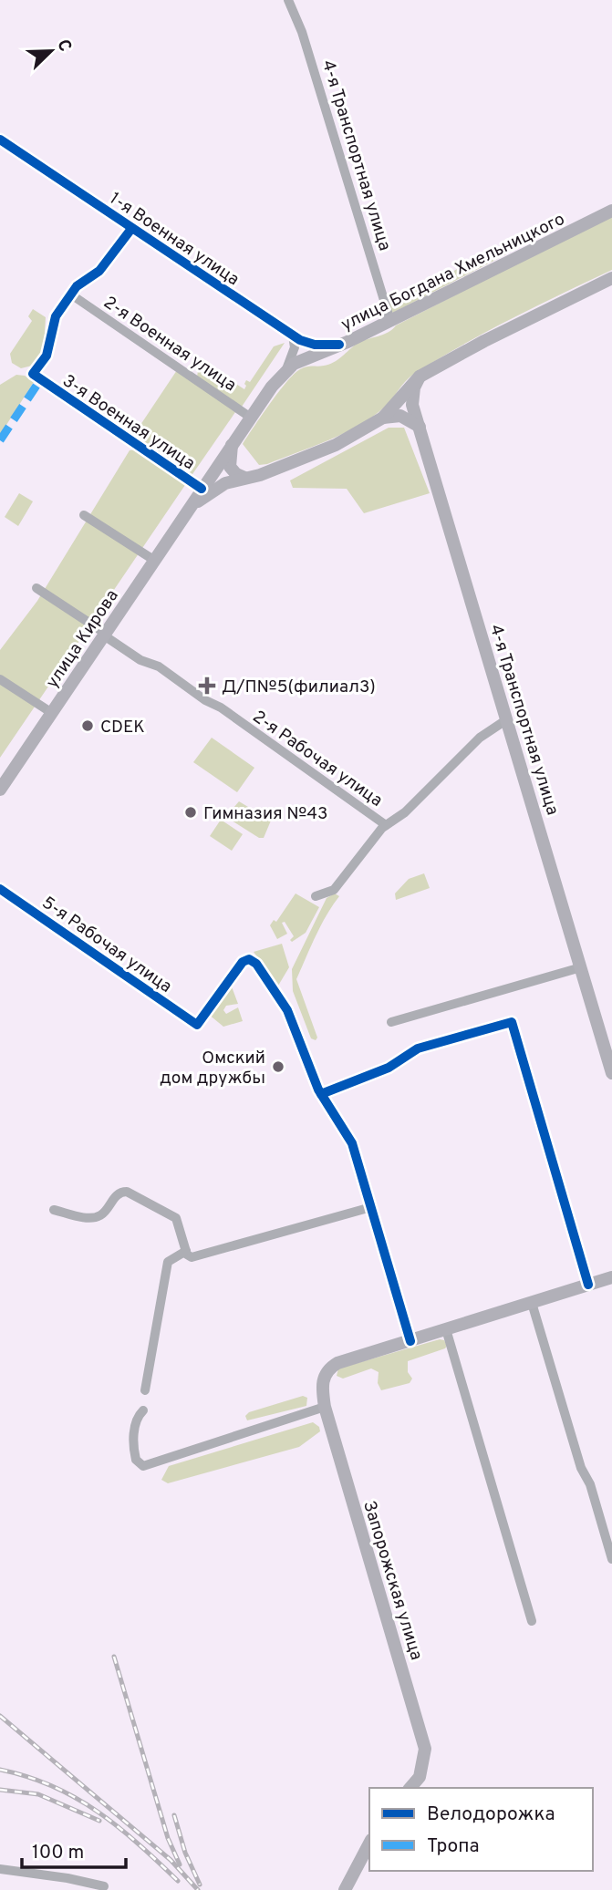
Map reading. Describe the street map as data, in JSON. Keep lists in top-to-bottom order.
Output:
{
  "streets": {
    "main road": [
      "4-я Транспортная улица",
      "улица Богдана Хмельницкого",
      "улица Кирова",
      "Запорожская улица"
    ],
    "street": [
      "1-я Военная улица",
      "2-я Военная улица",
      "3-я Военная улица",
      "2-я Рабочая улица",
      "5-я Рабочая улица"
    ]
  },
  "crossings": [
    ["4-я Транспортная улица", "улица Богдана Хмельницкого"],
    ["1-я Военная улица", "улица Богдана Хмельницкого"],
    ["улица Богдана Хмельницкого", "2-я Военная улица"],
    ["улица Богдана Хмельницкого", "улица Кирова"],
    ["2-я Военная улица", "3-я Военная улица"],
    ["3-я Военная улица", "улица Кирова"],
    ["улица Кирова", "2-я Рабочая улица"]
  ],
  "places": {
    "health": ["Д/П№5(филиал3)"],
    "other": ["CDEK", "Гимназия №43", "Омский дом дружбы"]
  },
  "legend": ["Велодорожка", "Тропа"],
  "scale_bar": "100 m",
  "north": "top right"
}
